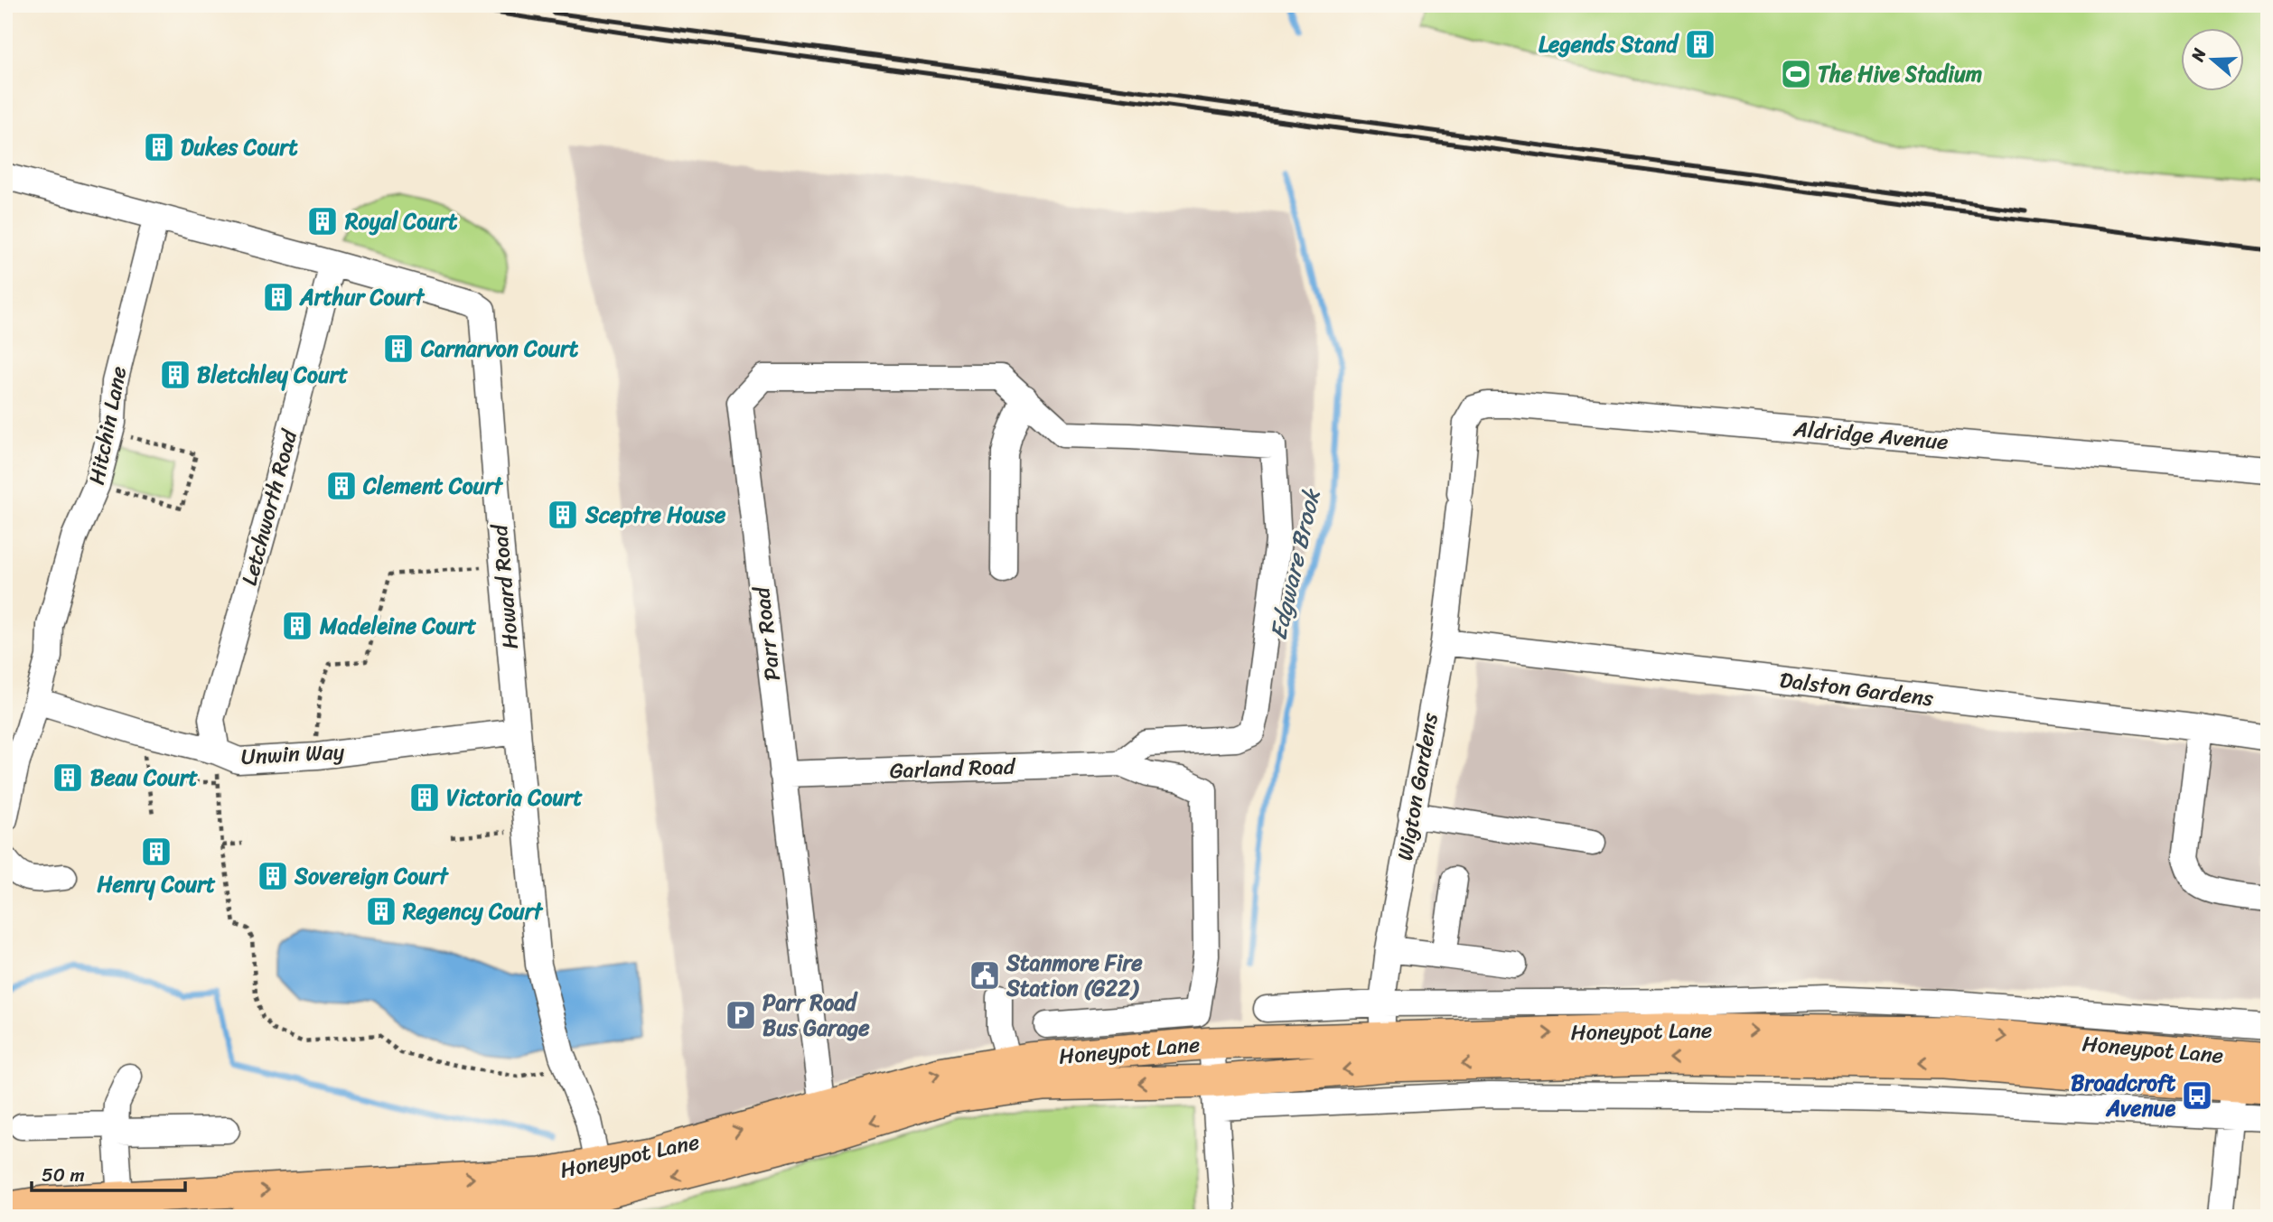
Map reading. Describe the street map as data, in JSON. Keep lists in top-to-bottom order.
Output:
{
  "streets": {
    "main road": ["Honeypot Lane"],
    "street": [
      "Hitchin Lane",
      "Aldridge Avenue",
      "Letchworth Road",
      "Howard Road",
      "Parr Road",
      "Dalston Gardens",
      "Unwin Way",
      "Garland Road",
      "Wigton Gardens"
    ]
  },
  "crossings": [
    ["Hitchin Lane", "Howard Road"],
    ["Hitchin Lane", "Unwin Way"],
    ["Aldridge Avenue", "Wigton Gardens"],
    ["Letchworth Road", "Howard Road"],
    ["Letchworth Road", "Unwin Way"],
    ["Howard Road", "Unwin Way"],
    ["Howard Road", "Honeypot Lane"],
    ["Parr Road", "Garland Road"],
    ["Parr Road", "Honeypot Lane"],
    ["Dalston Gardens", "Wigton Gardens"],
    ["Wigton Gardens", "Honeypot Lane"]
  ],
  "water": ["Edgware Brook"],
  "places": {
    "building": [
      "Legends Stand",
      "Dukes Court",
      "Royal Court",
      "Arthur Court",
      "Carnarvon Court",
      "Bletchley Court",
      "Clement Court",
      "Sceptre House",
      "Madeleine Court",
      "Beau Court",
      "Victoria Court",
      "Henry Court",
      "Sovereign Court",
      "Regency Court"
    ],
    "sports": ["The Hive Stadium"],
    "public building": ["Stanmore Fire Station (G22)"],
    "parking": ["Parr Road Bus Garage"],
    "bus stop": ["Broadcroft Avenue"]
  },
  "scale_bar": "50 m",
  "north": "left"
}
